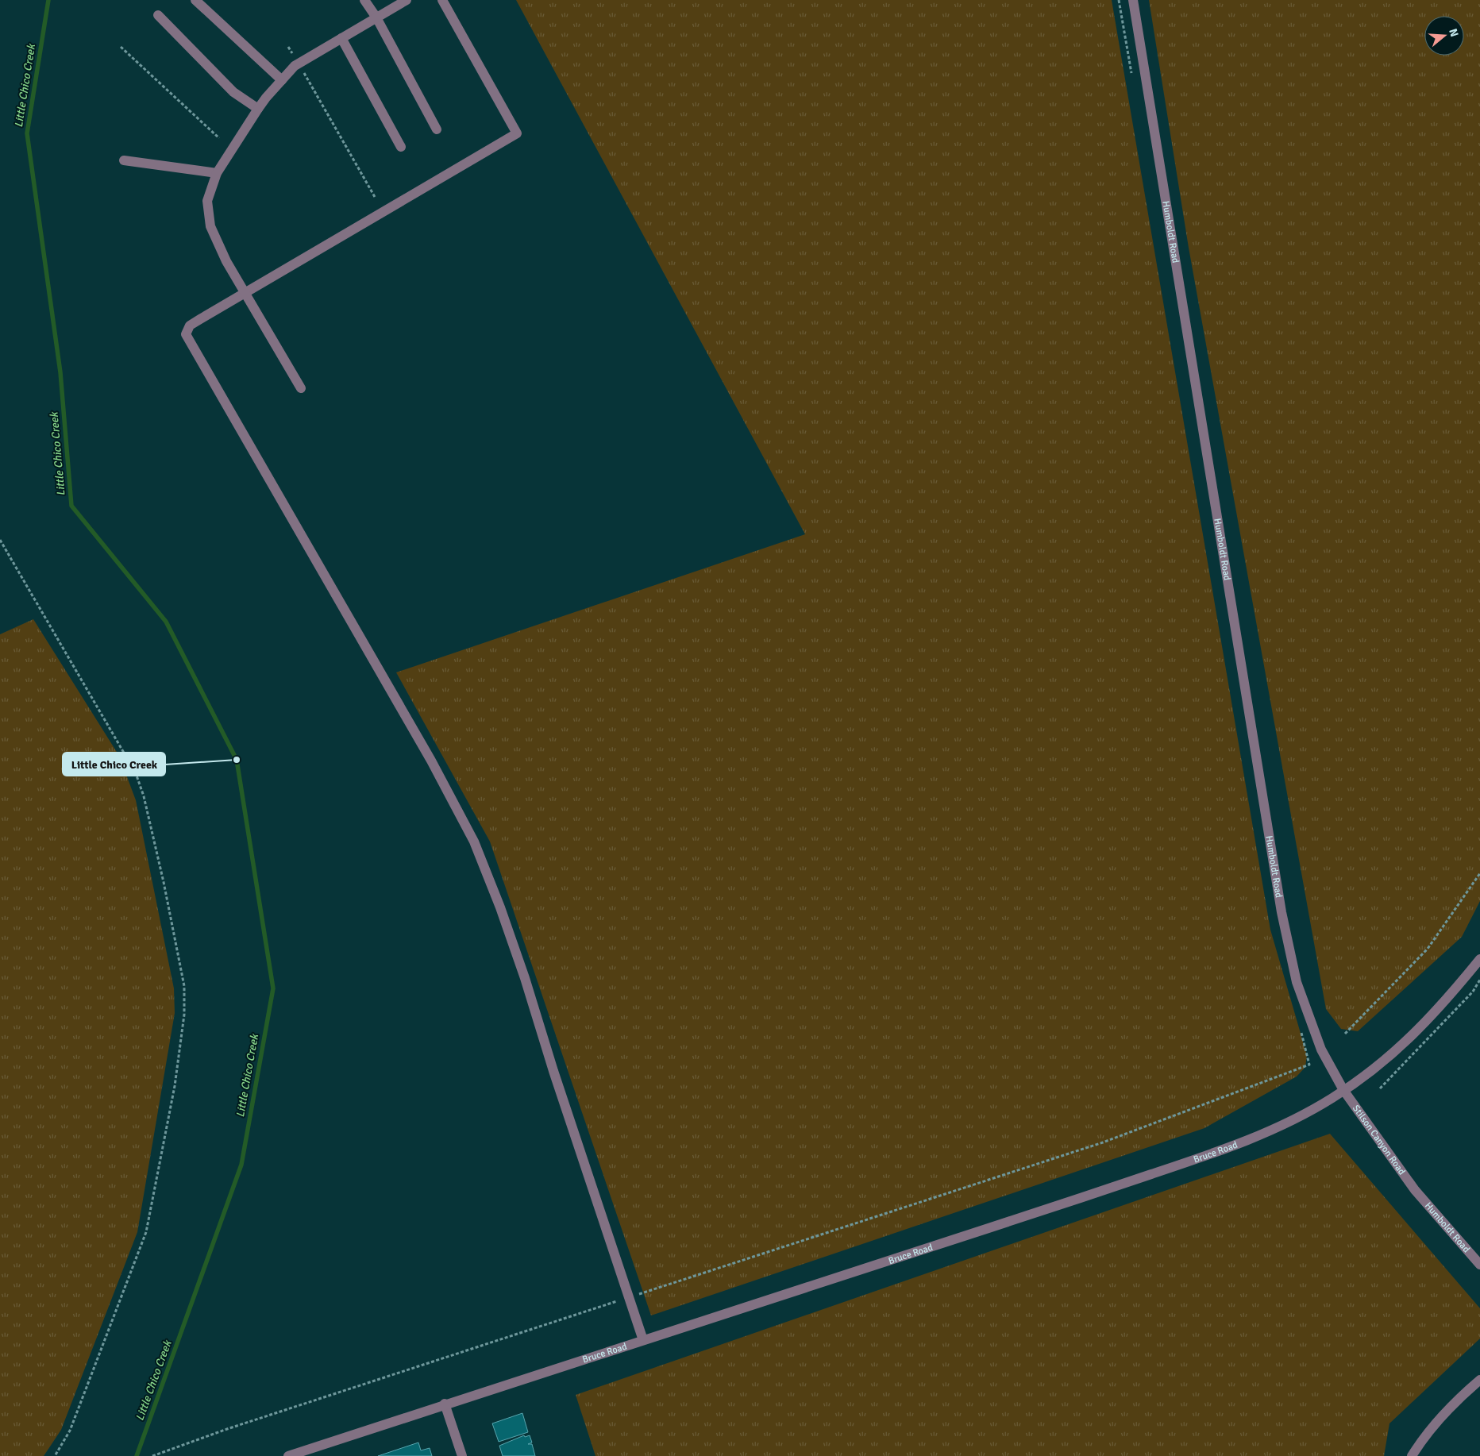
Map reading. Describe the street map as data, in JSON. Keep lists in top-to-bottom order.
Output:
{
  "streets": {
    "street": ["Humboldt Road", "Stilson Canyon Road", "Bruce Road"]
  },
  "crossings": [
    ["Humboldt Road", "Stilson Canyon Road"],
    ["Humboldt Road", "Bruce Road"],
    ["Stilson Canyon Road", "Bruce Road"]
  ],
  "water": ["Little Chico Creek"],
  "places": ["Little Chico Creek"],
  "north": "right"
}
